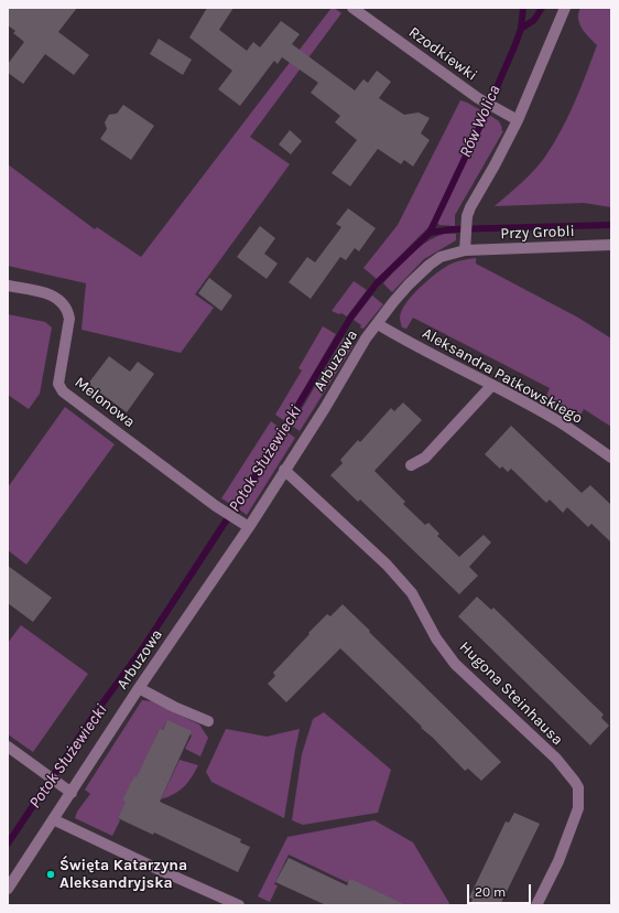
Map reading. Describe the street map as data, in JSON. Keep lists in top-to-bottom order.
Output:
{
  "streets": {
    "street": [
      "Rzodkiewki",
      "Przy Grobli",
      "Arbuzowa",
      "Aleksandra Patkowskiego",
      "Melonowa",
      "Hugona Steinhausa"
    ]
  },
  "crossings": [
    ["Przy Grobli", "Arbuzowa"],
    ["Arbuzowa", "Aleksandra Patkowskiego"],
    ["Arbuzowa", "Melonowa"],
    ["Arbuzowa", "Hugona Steinhausa"]
  ],
  "water": ["Rów Wolica", "Potok Służewiecki"],
  "places": ["Święta Katarzyna Aleksandryjska"],
  "scale_bar": "20 m"
}
